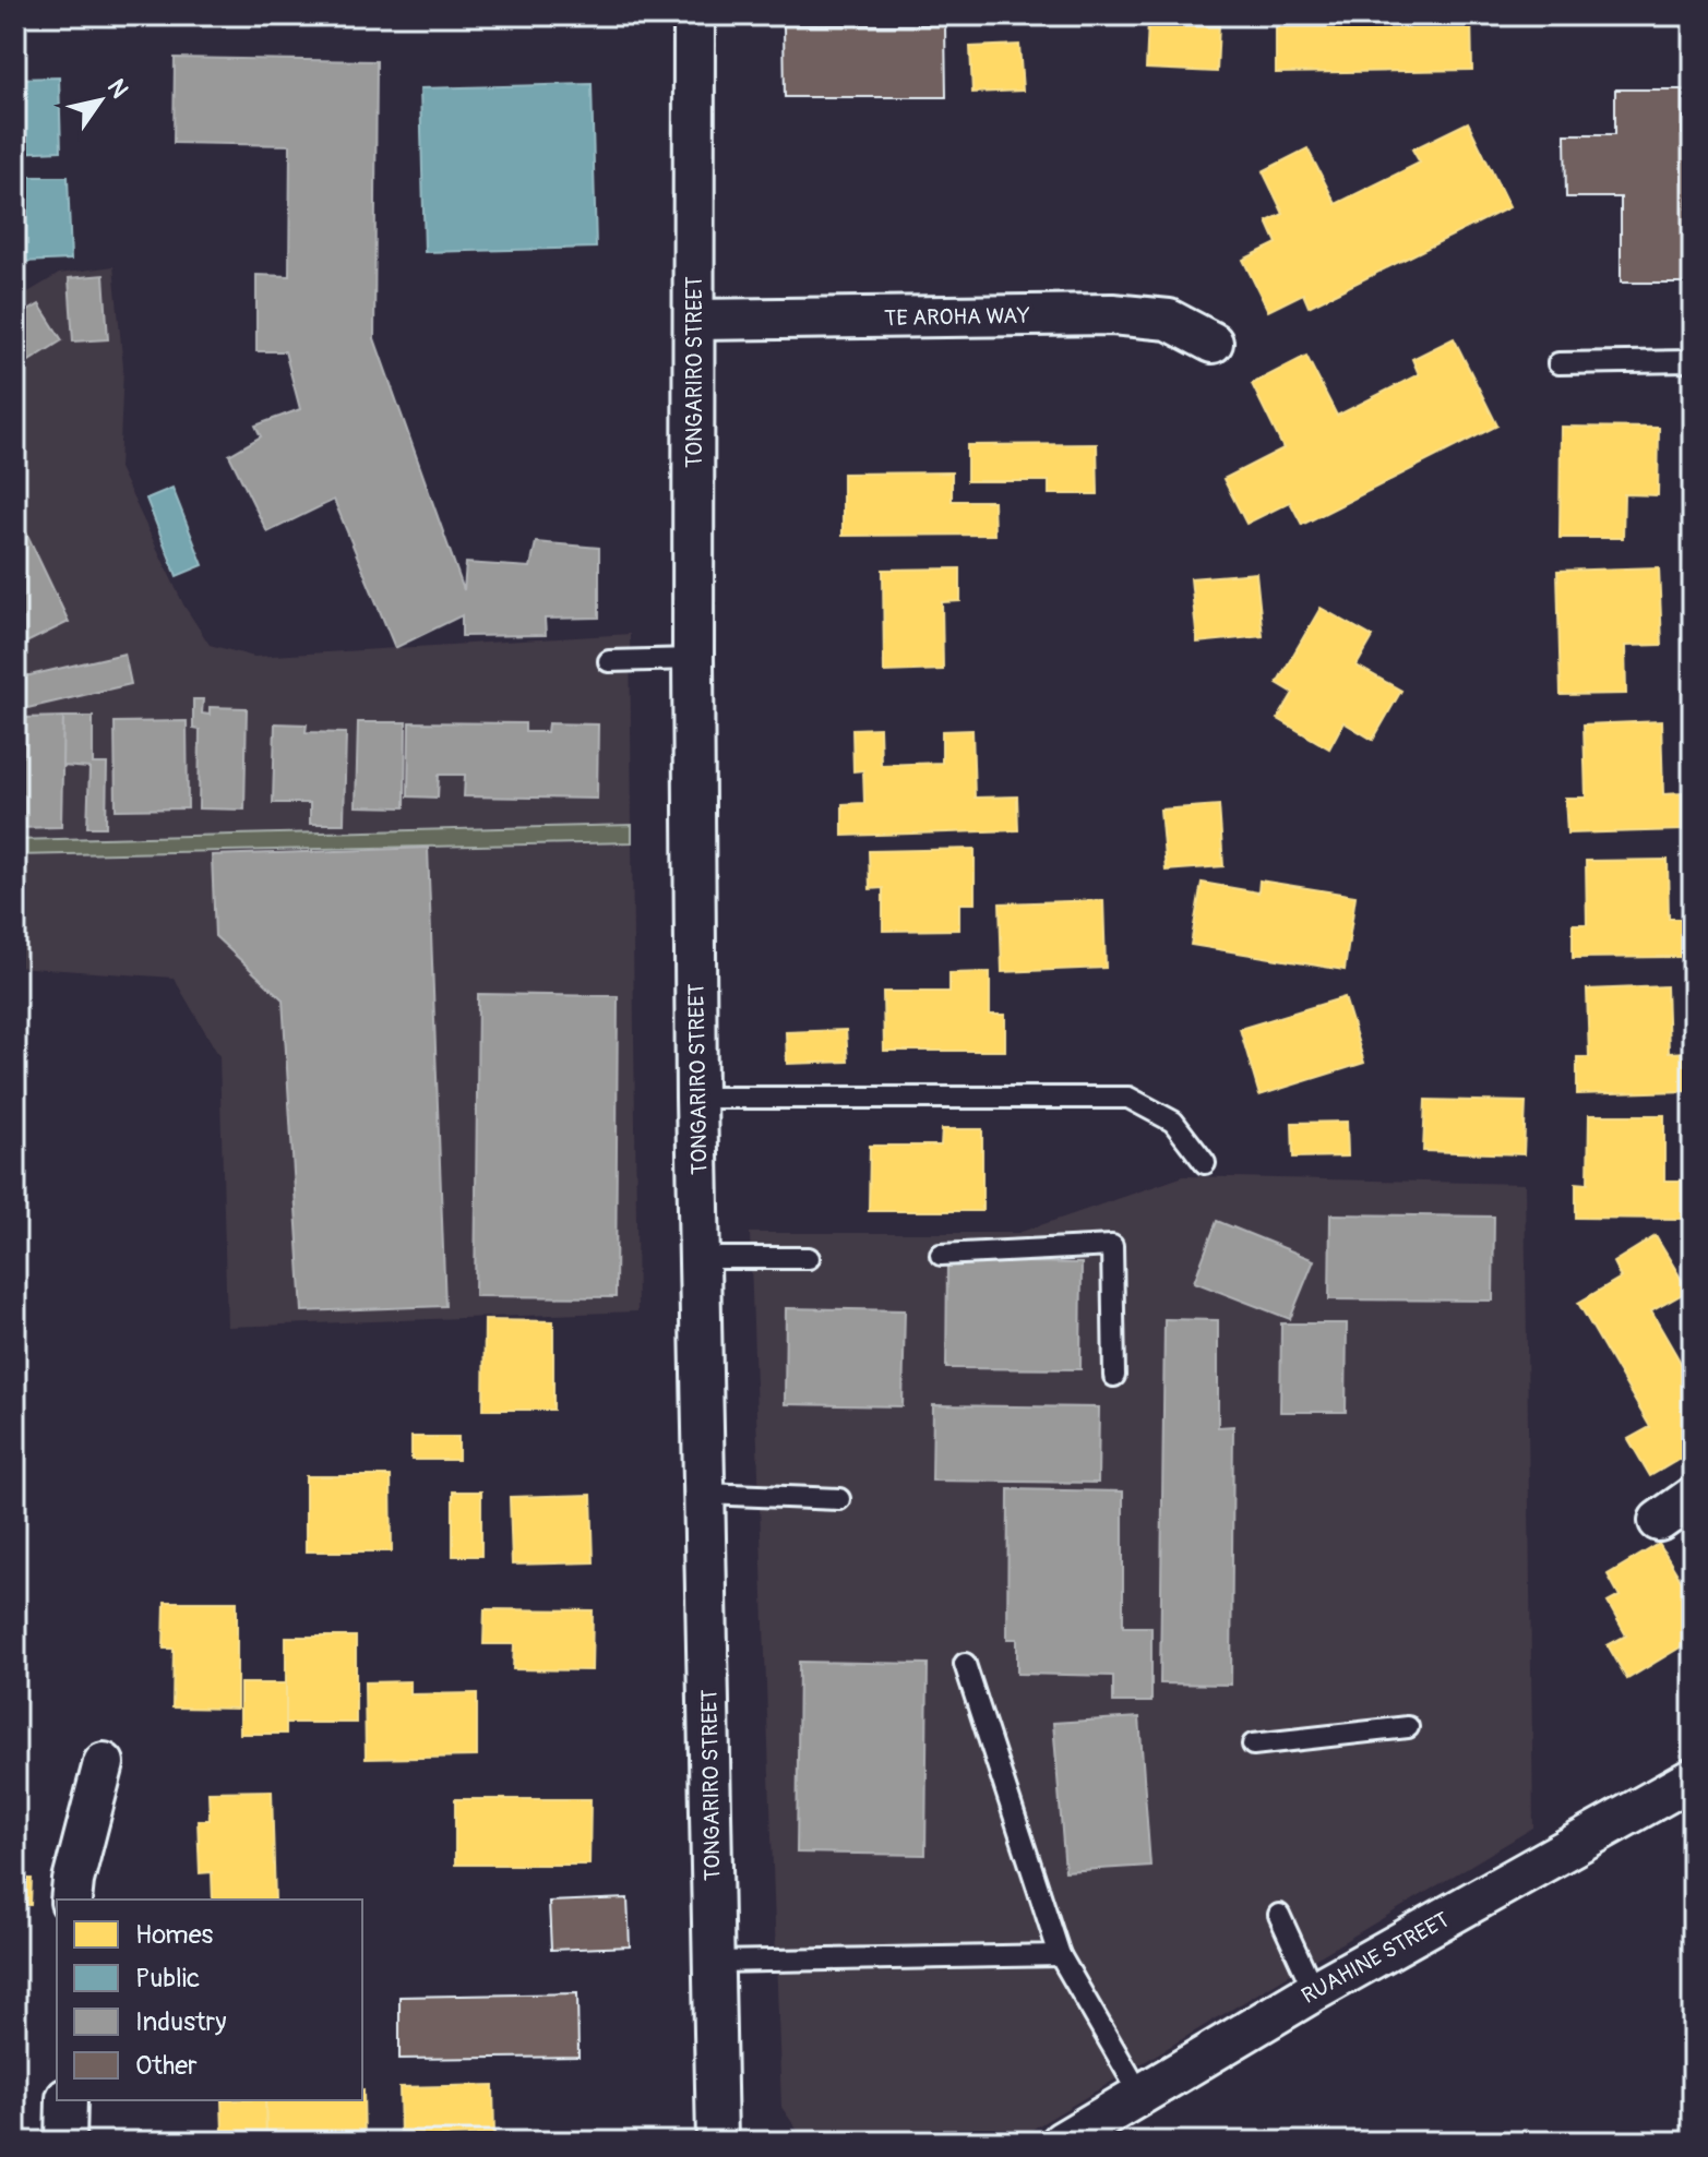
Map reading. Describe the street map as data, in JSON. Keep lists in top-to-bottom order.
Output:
{
  "streets": {
    "street": ["TE AROHA WAY", "TONGARIRO STREET", "RUAHINE STREET"]
  },
  "crossings": [
    ["TE AROHA WAY", "TONGARIRO STREET"]
  ],
  "legend": [
    "Homes",
    "Public",
    "Industry",
    "Other"
  ],
  "north": "top right"
}
